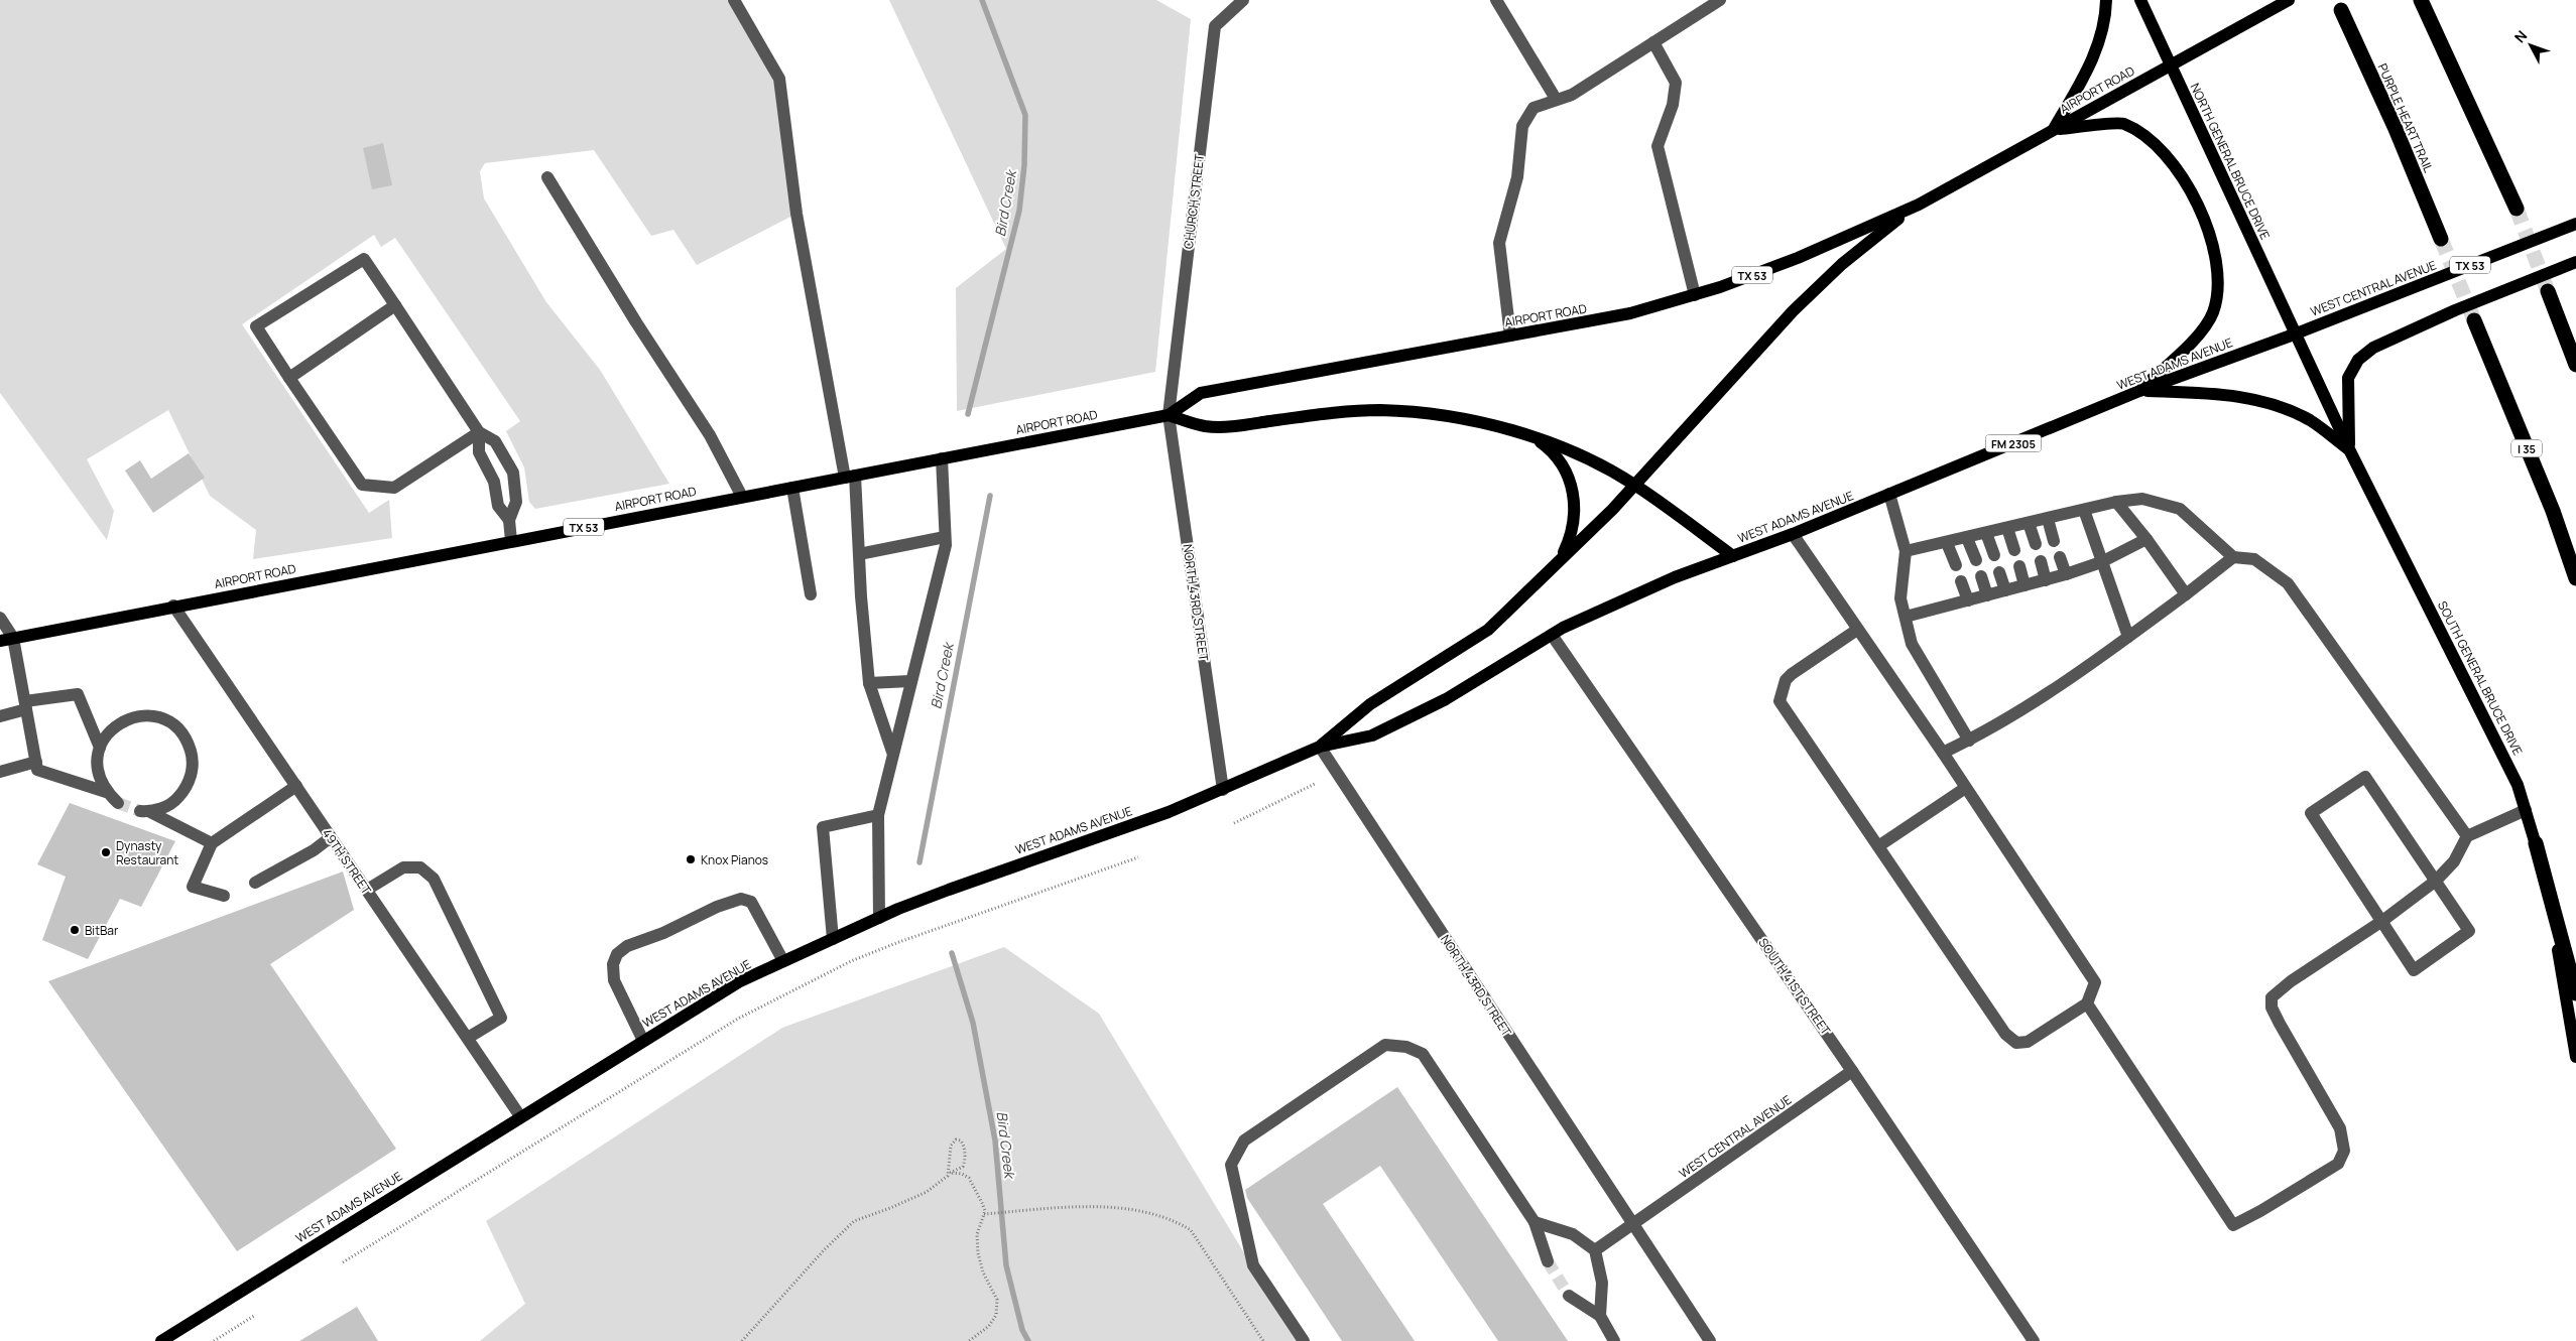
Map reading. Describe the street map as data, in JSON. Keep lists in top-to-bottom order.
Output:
{
  "streets": {
    "highway": ["PURPLE HEART TRAIL", "I 35"],
    "main road": [
      "AIRPORT ROAD",
      "NORTH GENERAL BRUCE DRIVE",
      "TX 53",
      "WEST CENTRAL AVENUE",
      "WEST ADAMS AVENUE",
      "FM 2305",
      "SOUTH GENERAL BRUCE DRIVE"
    ],
    "street": [
      "CHURCH STREET",
      "NORTH 43RD STREET",
      "49TH STREET",
      "SOUTH 41ST STREET"
    ]
  },
  "crossings": [
    ["AIRPORT ROAD", "NORTH GENERAL BRUCE DRIVE"],
    ["AIRPORT ROAD", "CHURCH STREET"],
    ["AIRPORT ROAD", "WEST ADAMS AVENUE"],
    ["AIRPORT ROAD", "NORTH 43RD STREET"],
    ["AIRPORT ROAD", "49TH STREET"],
    ["NORTH GENERAL BRUCE DRIVE", "WEST CENTRAL AVENUE"],
    ["NORTH GENERAL BRUCE DRIVE", "WEST ADAMS AVENUE"],
    ["NORTH GENERAL BRUCE DRIVE", "SOUTH GENERAL BRUCE DRIVE"],
    ["CHURCH STREET", "NORTH 43RD STREET"],
    ["WEST CENTRAL AVENUE", "WEST ADAMS AVENUE"],
    ["WEST CENTRAL AVENUE", "NORTH 43RD STREET"],
    ["WEST CENTRAL AVENUE", "SOUTH GENERAL BRUCE DRIVE"],
    ["WEST CENTRAL AVENUE", "SOUTH 41ST STREET"],
    ["WEST ADAMS AVENUE", "NORTH 43RD STREET"],
    ["WEST ADAMS AVENUE", "SOUTH GENERAL BRUCE DRIVE"],
    ["WEST ADAMS AVENUE", "49TH STREET"],
    ["WEST ADAMS AVENUE", "SOUTH 41ST STREET"]
  ],
  "water": ["Bird Creek"],
  "places": ["Dynasty Restaurant", "Knox Pianos", "BitBar"],
  "north": "top left"
}
